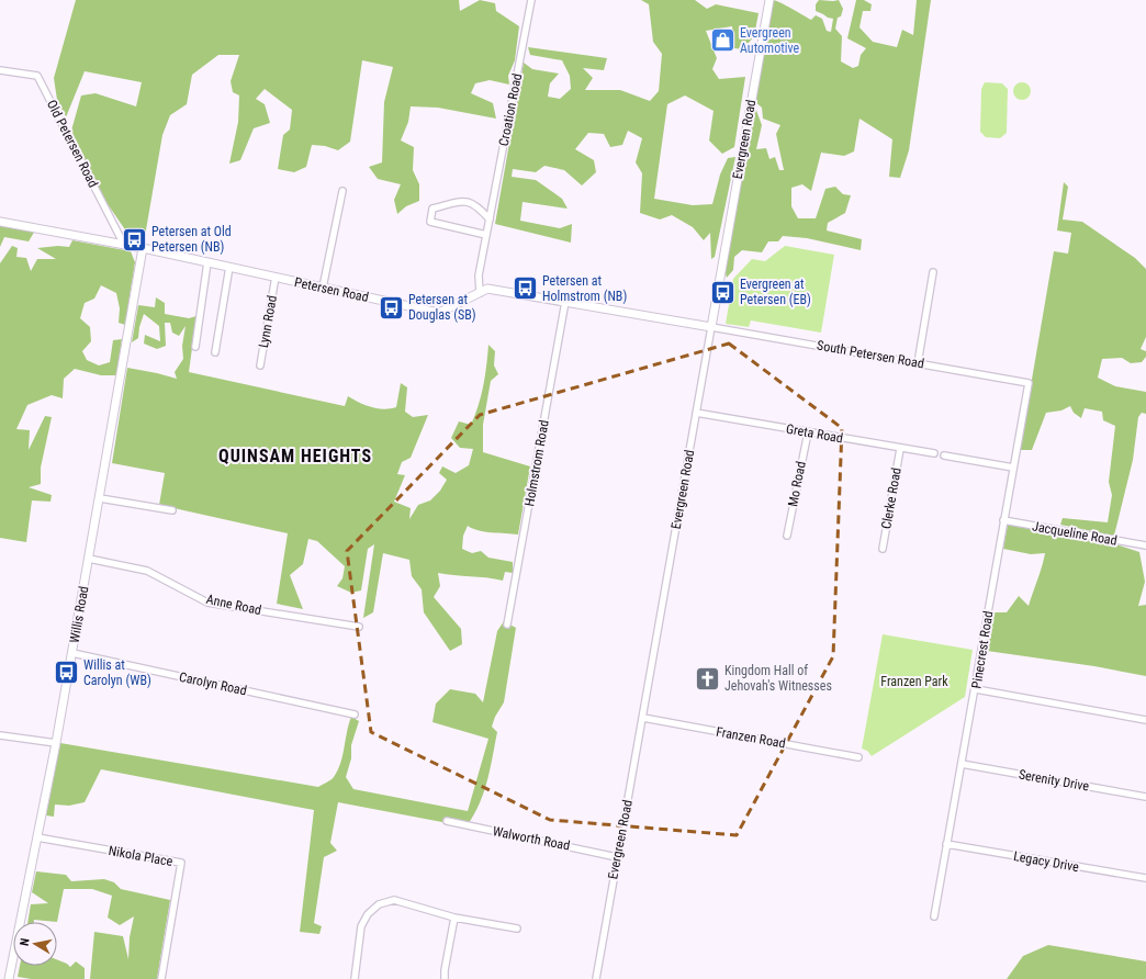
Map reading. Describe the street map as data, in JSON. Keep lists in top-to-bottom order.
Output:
{
  "streets": {
    "street": [
      "Croation Road",
      "Evergreen Road",
      "Old Petersen Road",
      "Petersen Road",
      "Lynn Road",
      "South Petersen Road",
      "Greta Road",
      "Holmstrom Road",
      "Mo Road",
      "Clerke Road",
      "Jacqueline Road",
      "Anne Road",
      "Willis Road",
      "Pinecrest Road",
      "Carolyn Road",
      "Franzen Road",
      "Serenity Drive",
      "Walworth Road",
      "Nikola Place",
      "Legacy Drive"
    ]
  },
  "crossings": [
    ["Croation Road", "Petersen Road"],
    ["Evergreen Road", "Petersen Road"],
    ["Evergreen Road", "South Petersen Road"],
    ["Evergreen Road", "Greta Road"],
    ["Evergreen Road", "Franzen Road"],
    ["Evergreen Road", "Walworth Road"],
    ["Old Petersen Road", "Petersen Road"],
    ["Petersen Road", "Lynn Road"],
    ["Petersen Road", "South Petersen Road"],
    ["Petersen Road", "Holmstrom Road"],
    ["Petersen Road", "Willis Road"],
    ["South Petersen Road", "Pinecrest Road"],
    ["Greta Road", "Mo Road"],
    ["Greta Road", "Clerke Road"],
    ["Jacqueline Road", "Pinecrest Road"],
    ["Anne Road", "Willis Road"],
    ["Willis Road", "Carolyn Road"],
    ["Willis Road", "Nikola Place"],
    ["Pinecrest Road", "Serenity Drive"],
    ["Pinecrest Road", "Legacy Drive"]
  ],
  "districts": ["QUINSAM HEIGHTS"],
  "parks": ["Franzen Park"],
  "places": {
    "shop": ["Evergreen Automotive"],
    "bus stop": [
      "Petersen at Old Petersen (NB)",
      "Petersen at Holmstrom (NB)",
      "Evergreen at Petersen (EB)",
      "Petersen at Douglas (SB)",
      "Willis at Carolyn (WB)"
    ],
    "church": ["Kingdom Hall of Jehovah's Witnesses"]
  },
  "north": "left"
}
